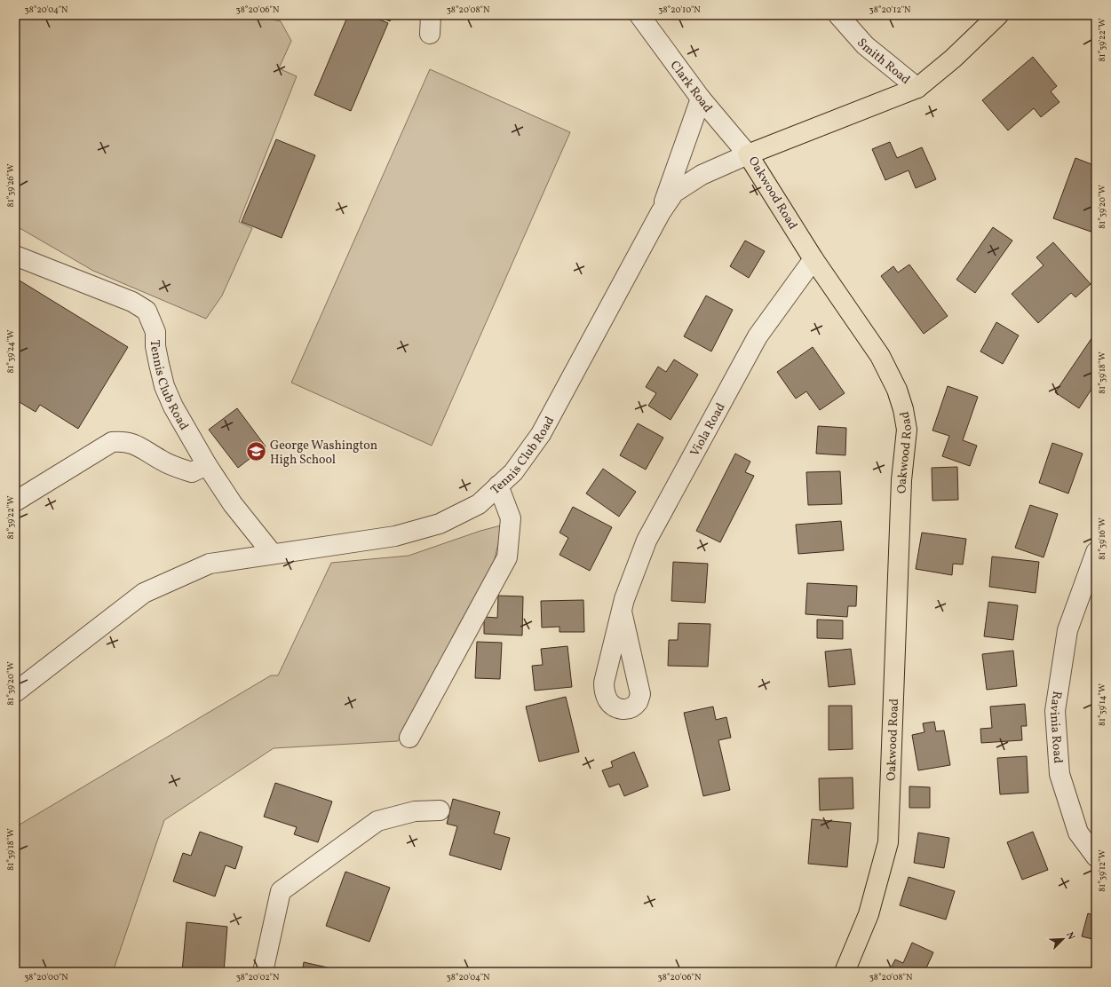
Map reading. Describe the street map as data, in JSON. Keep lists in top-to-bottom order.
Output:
{
  "streets": {
    "main road": ["Oakwood Road"],
    "street": [
      "Smith Road",
      "Clark Road",
      "Tennis Club Road",
      "Viola Road",
      "Ravinia Road"
    ]
  },
  "crossings": [
    ["Smith Road", "Oakwood Road"],
    ["Clark Road", "Oakwood Road"],
    ["Clark Road", "Tennis Club Road"],
    ["Oakwood Road", "Tennis Club Road"],
    ["Oakwood Road", "Viola Road"]
  ],
  "places": {
    "school or university": ["George Washington High School"]
  },
  "north": "top right",
  "coordinates": [
    "38°20'04\"N",
    "38°20'06\"N",
    "38°20'08\"N",
    "38°20'10\"N",
    "38°20'12\"N",
    "81°39'22\"W",
    "81°39'26\"W",
    "81°39'20\"W",
    "81°39'24\"W",
    "81°39'18\"W",
    "81°39'16\"W",
    "81°39'14\"W",
    "81°39'12\"W",
    "38°20'00\"N",
    "38°20'02\"N"
  ]
}
